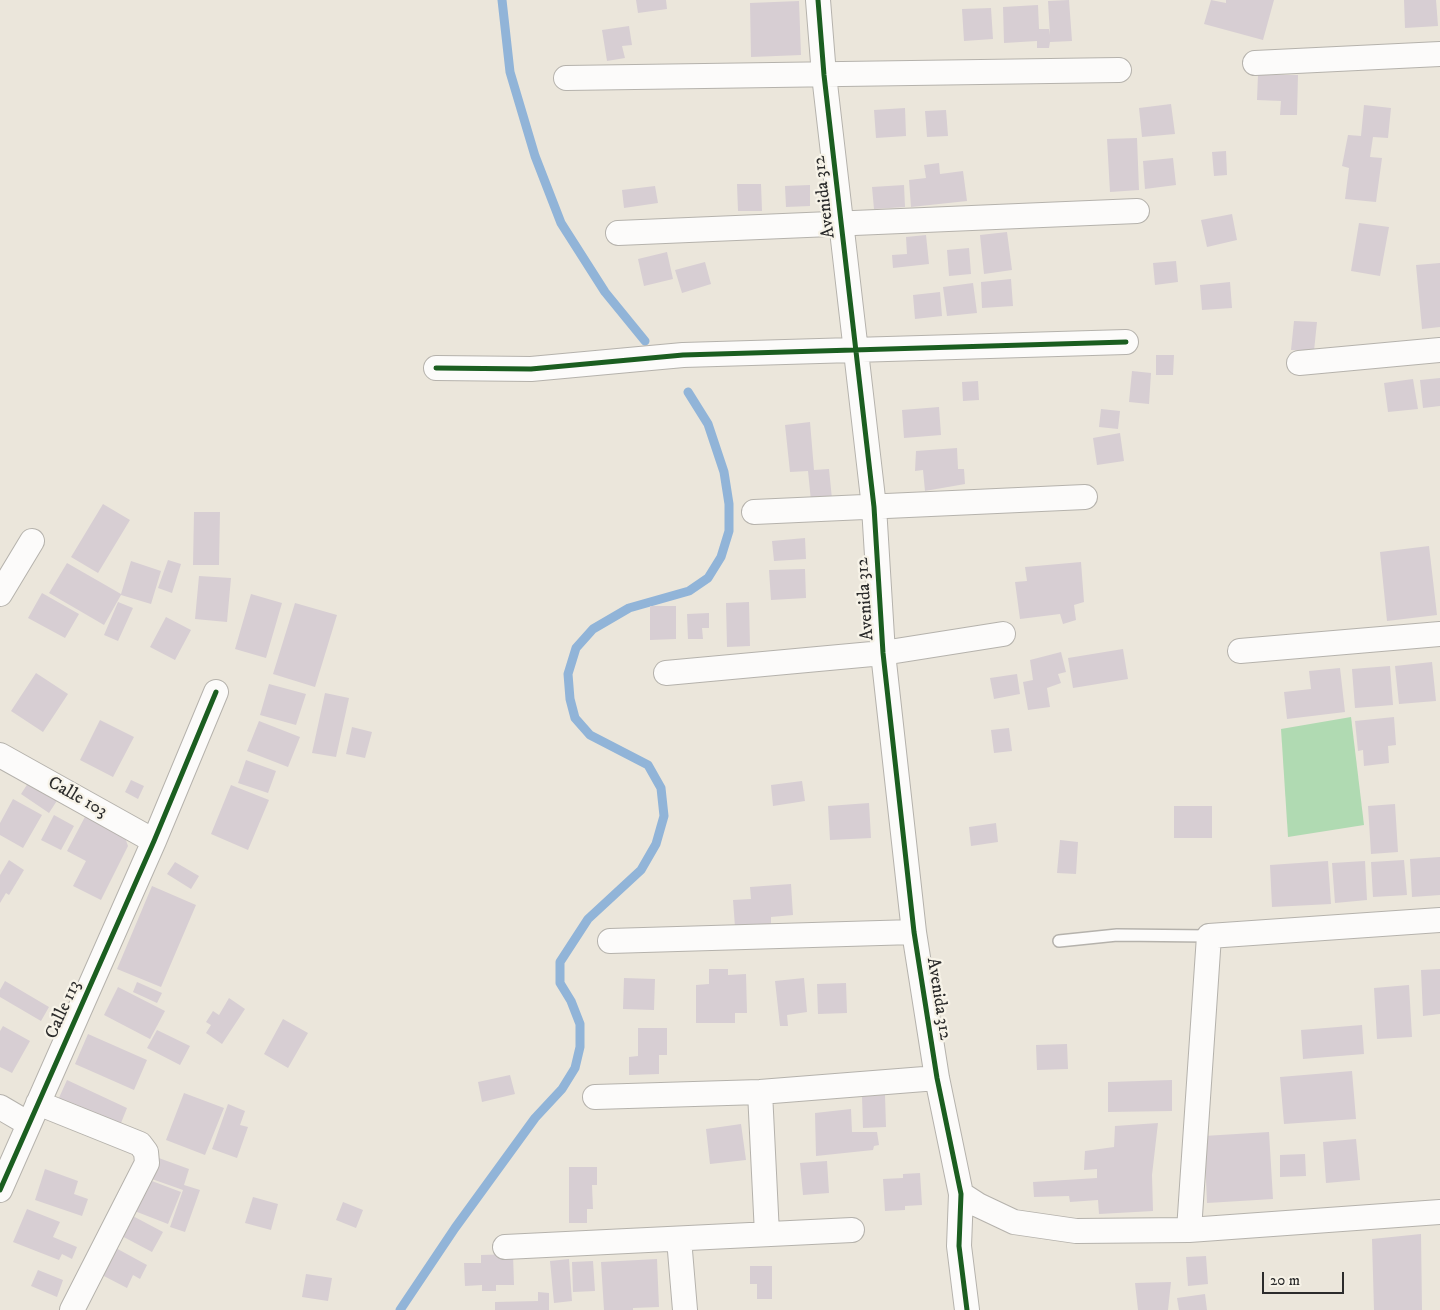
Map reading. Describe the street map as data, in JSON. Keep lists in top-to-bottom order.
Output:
{
  "streets": {
    "street": ["Avenida 312", "Calle 103", "Calle 113"]
  },
  "crossings": [
    ["Calle 103", "Calle 113"]
  ],
  "scale_bar": "20 m"
}
